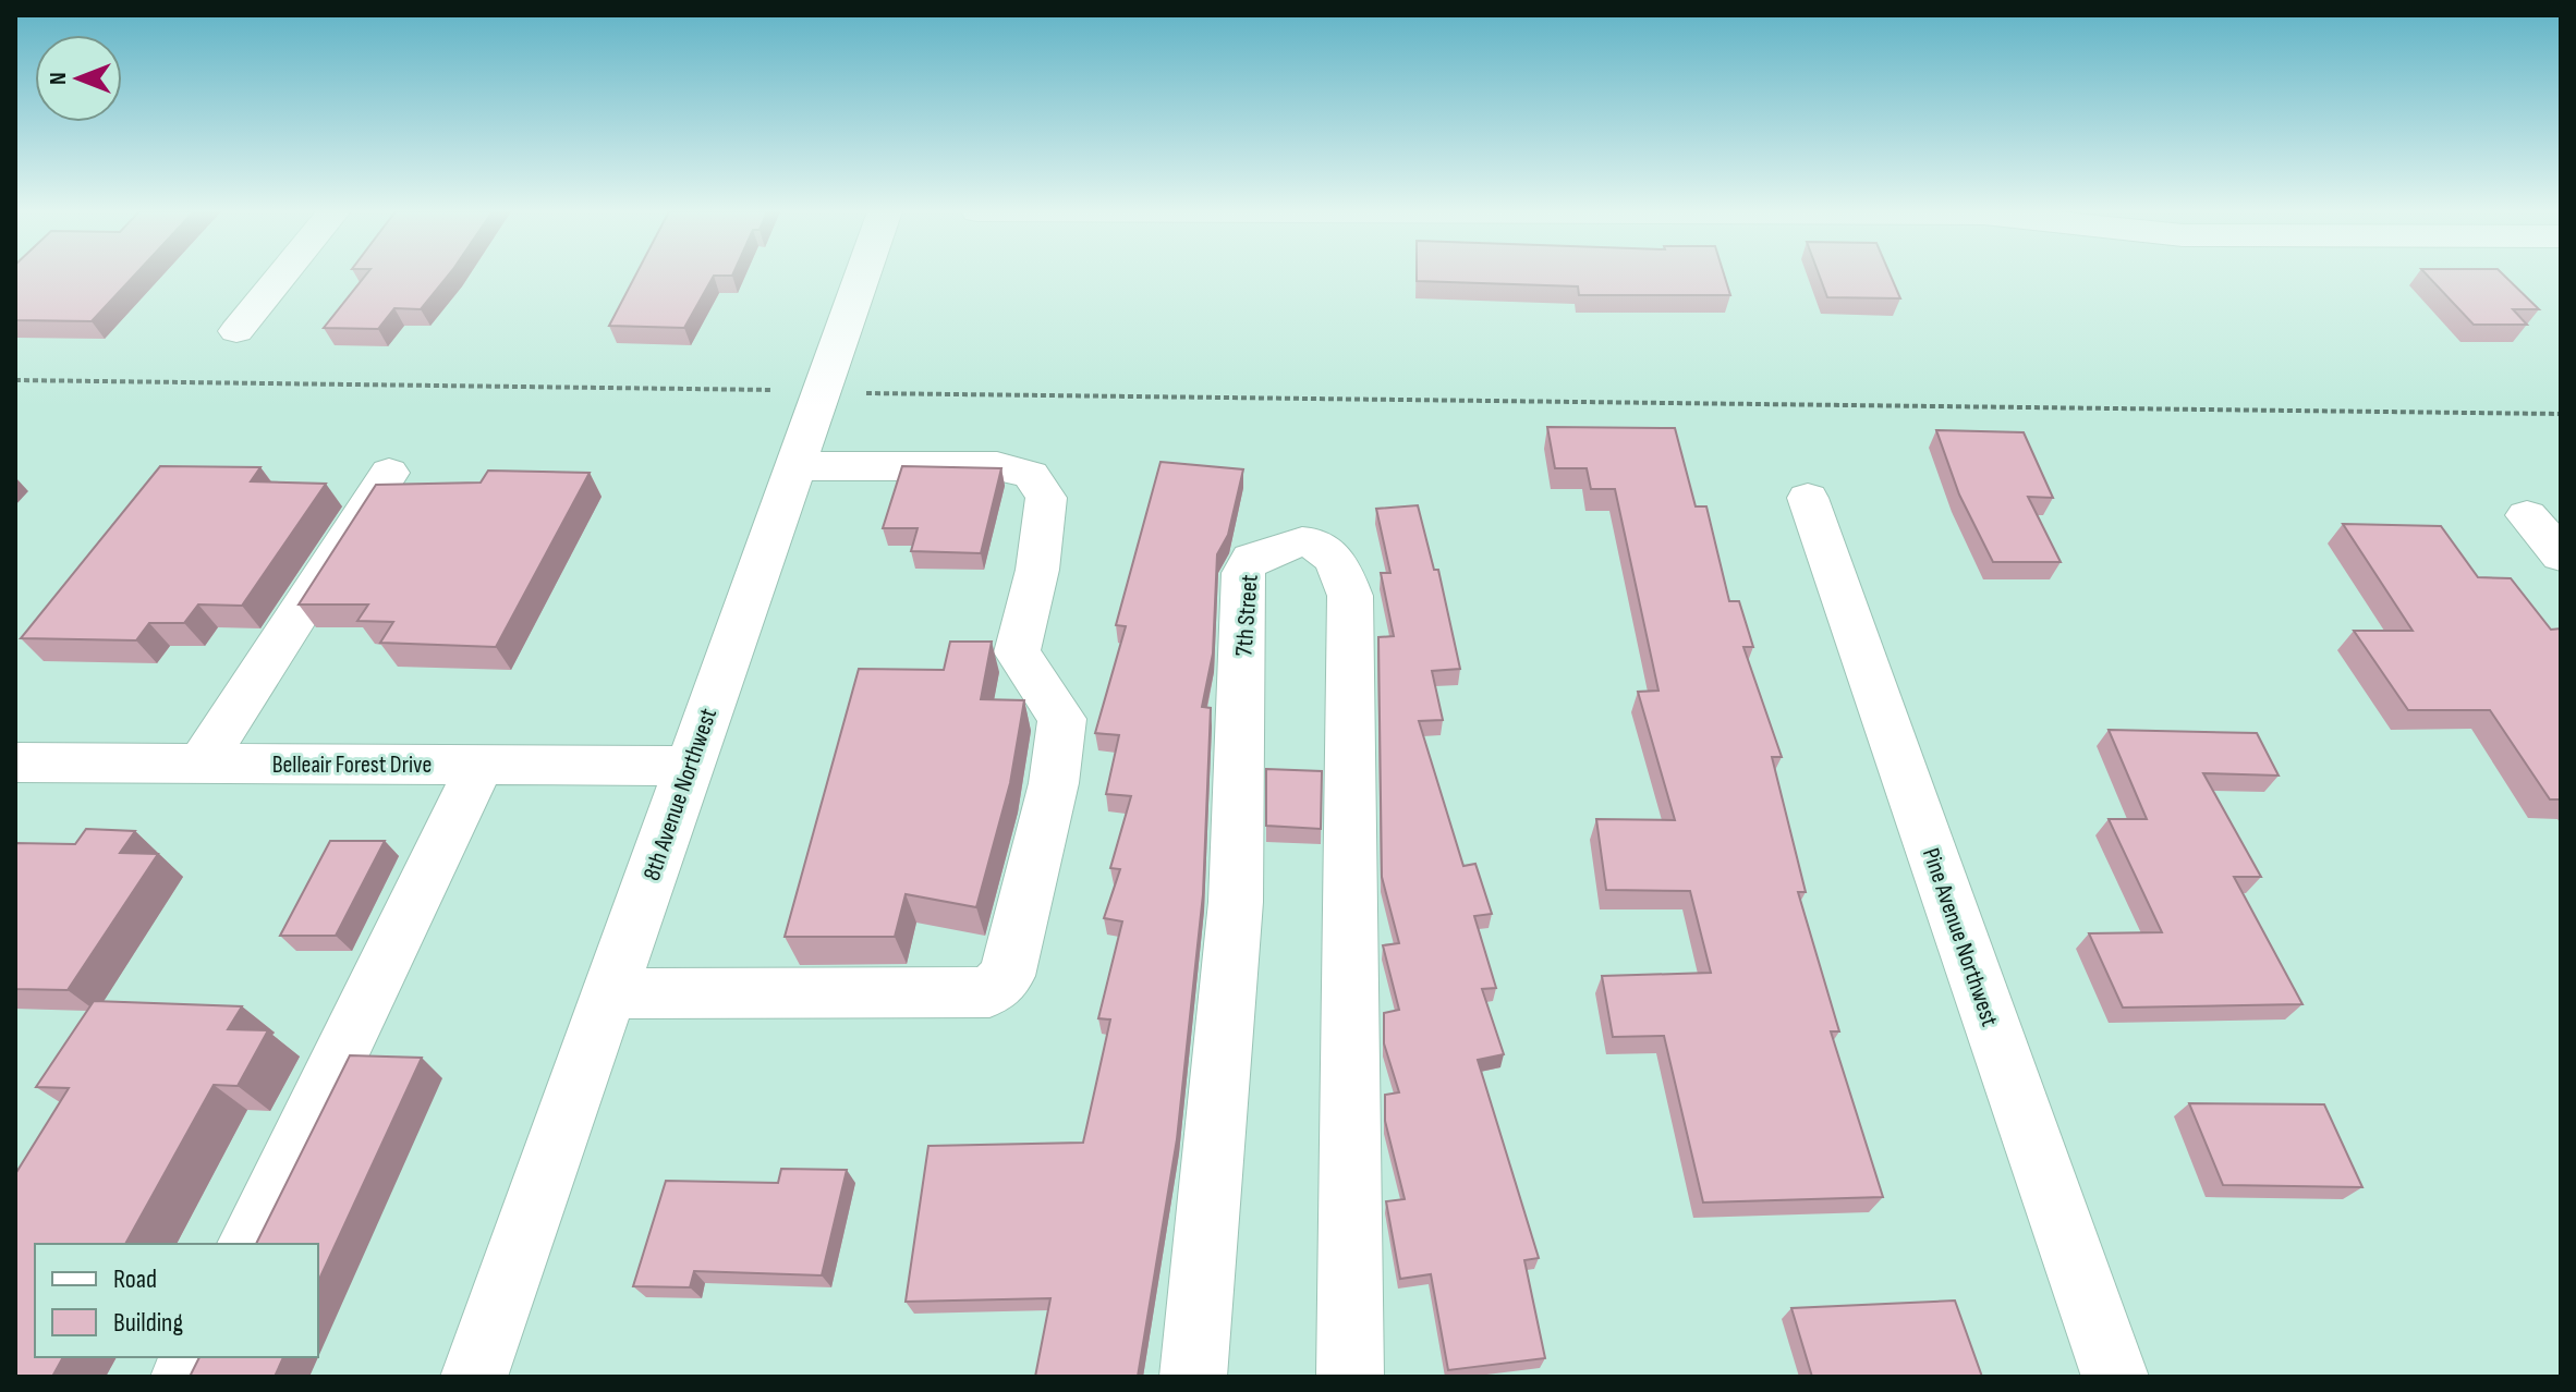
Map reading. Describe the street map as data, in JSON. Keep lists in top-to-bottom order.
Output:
{
  "streets": {
    "street": [
      "7th Street",
      "Belleair Forest Drive",
      "8th Avenue Northwest",
      "Pine Avenue Northwest"
    ]
  },
  "crossings": [
    ["Belleair Forest Drive", "8th Avenue Northwest"]
  ],
  "legend": ["Road", "Building"],
  "north": "left"
}
